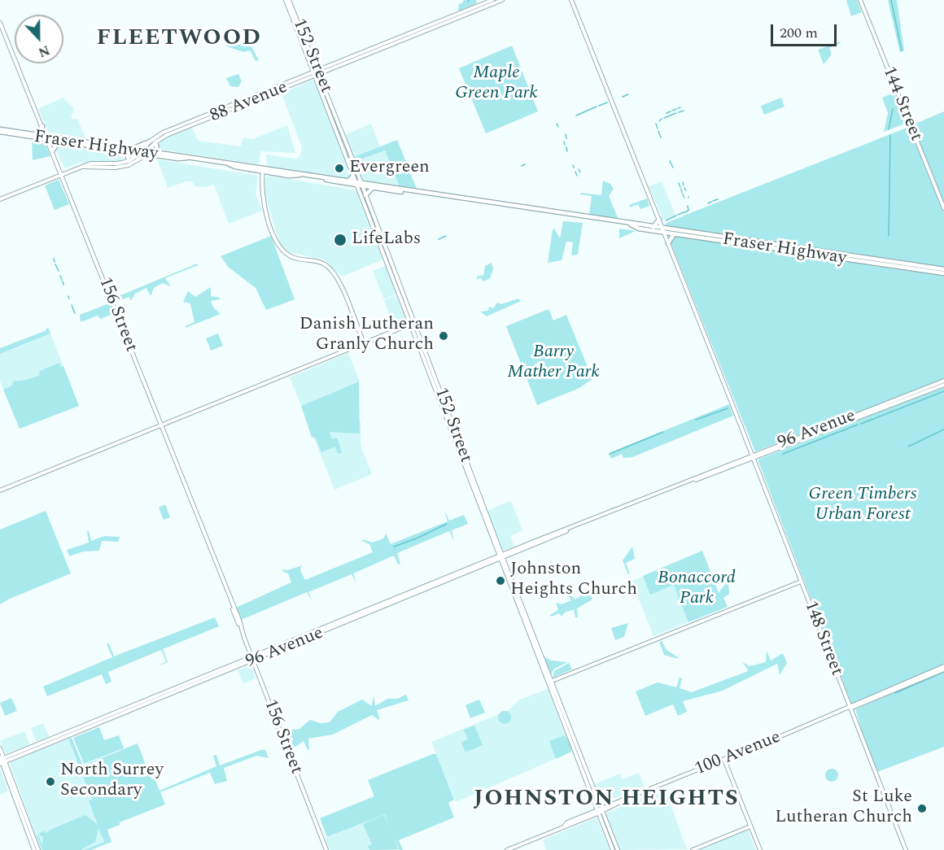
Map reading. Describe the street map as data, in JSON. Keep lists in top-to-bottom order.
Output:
{
  "streets": {
    "main road": [
      "152 Street",
      "88 Avenue",
      "144 Street",
      "Fraser Highway",
      "156 Street",
      "96 Avenue",
      "148 Street",
      "100 Avenue"
    ]
  },
  "crossings": [
    ["152 Street", "88 Avenue"],
    ["152 Street", "Fraser Highway"],
    ["152 Street", "96 Avenue"],
    ["152 Street", "100 Avenue"],
    ["88 Avenue", "Fraser Highway"],
    ["88 Avenue", "156 Street"],
    ["Fraser Highway", "156 Street"],
    ["Fraser Highway", "148 Street"],
    ["156 Street", "96 Avenue"],
    ["96 Avenue", "148 Street"],
    ["148 Street", "100 Avenue"]
  ],
  "districts": ["FLEETWOOD", "JOHNSTON HEIGHTS"],
  "parks": [
    "Maple Green Park",
    "Barry Mather Park",
    "Green Timbers Urban Forest",
    "Bonaccord Park"
  ],
  "places": [
    "Evergreen",
    "LifeLabs",
    "Danish Lutheran Granly Church",
    "Johnston Heights Church",
    "North Surrey Secondary",
    "St Luke Lutheran Church"
  ],
  "scale_bar": "200 m",
  "north": "bottom"
}
